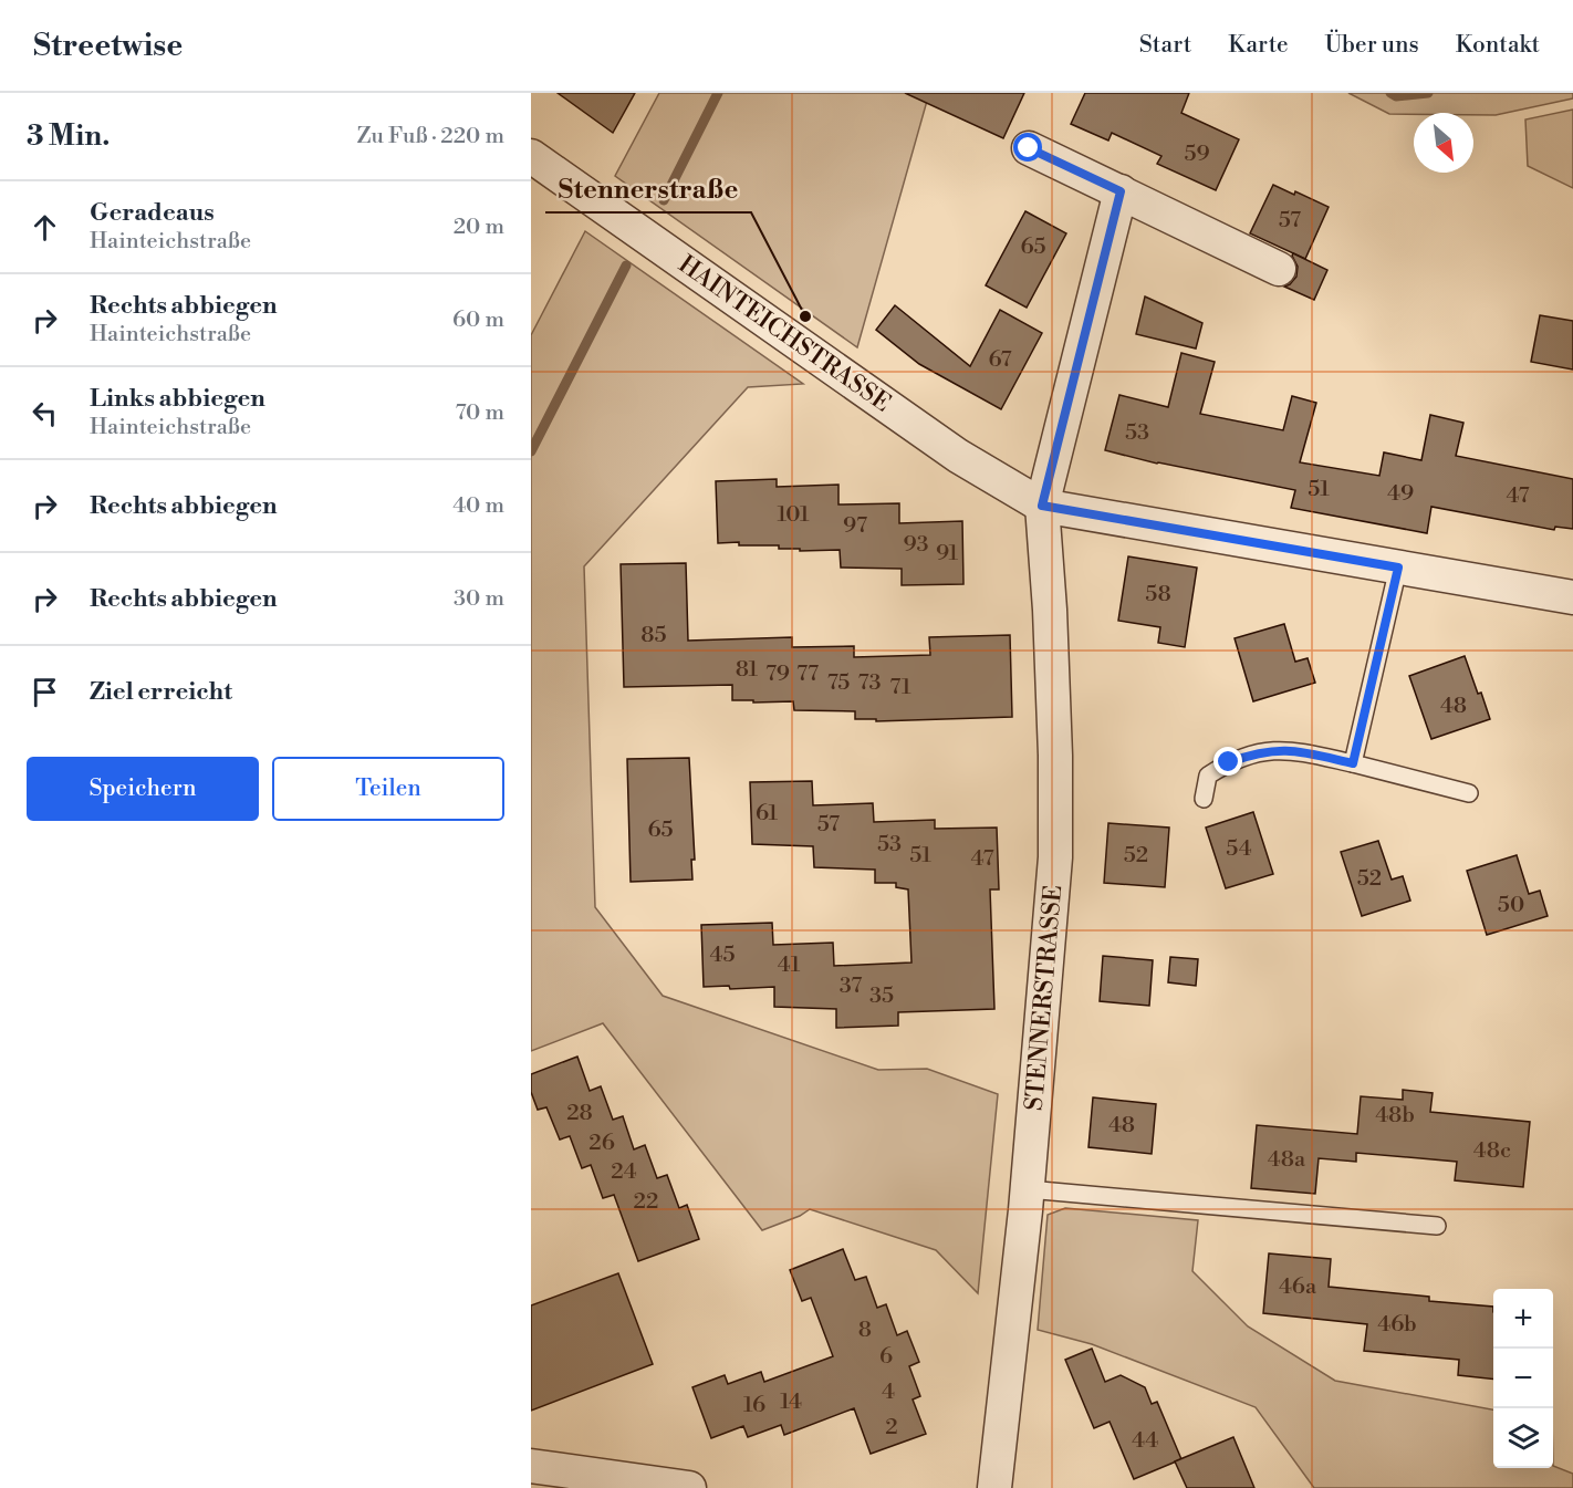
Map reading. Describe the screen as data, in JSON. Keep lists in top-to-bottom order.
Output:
{
  "streets": {
    "street": ["HAINTEICHSTRASSE", "STENNERSTRASSE"]
  },
  "crossings": [
    ["HAINTEICHSTRASSE", "STENNERSTRASSE"]
  ],
  "places": ["Stennerstraße"],
  "house_numbers": [
    "59",
    "57",
    "65",
    "67",
    "53",
    "51",
    "49",
    "47",
    "101",
    "97",
    "93",
    "91",
    "58",
    "85",
    "81",
    "79",
    "77",
    "75",
    "73",
    "71",
    "48",
    "61",
    "57",
    "65",
    "53",
    "54",
    "51",
    "52",
    "47",
    "52",
    "50",
    "45",
    "41",
    "37",
    "35",
    "28",
    "48b",
    "48",
    "26",
    "48c",
    "48a",
    "24",
    "22",
    "46a",
    "46b",
    "8",
    "6",
    "4",
    "14",
    "16",
    "2",
    "44"
  ],
  "north": "bottom right",
  "page": {
    "header": "Streetwise",
    "nav": [
      "Start",
      "Karte",
      "Über uns",
      "Kontakt"
    ],
    "heading": ["3 Min.", "Zu Fuß · 220 m"],
    "list": [
      ["Geradeaus", "Hainteichstraße", "20 m"],
      ["Rechts abbiegen", "Hainteichstraße", "60 m"],
      ["Links abbiegen", "Hainteichstraße", "70 m"],
      ["Rechts abbiegen", "40 m"],
      ["Rechts abbiegen", "30 m"],
      "Ziel erreicht"
    ],
    "buttons": ["Speichern", "Teilen"],
    "map_buttons": ["+", "−"]
  }
}
